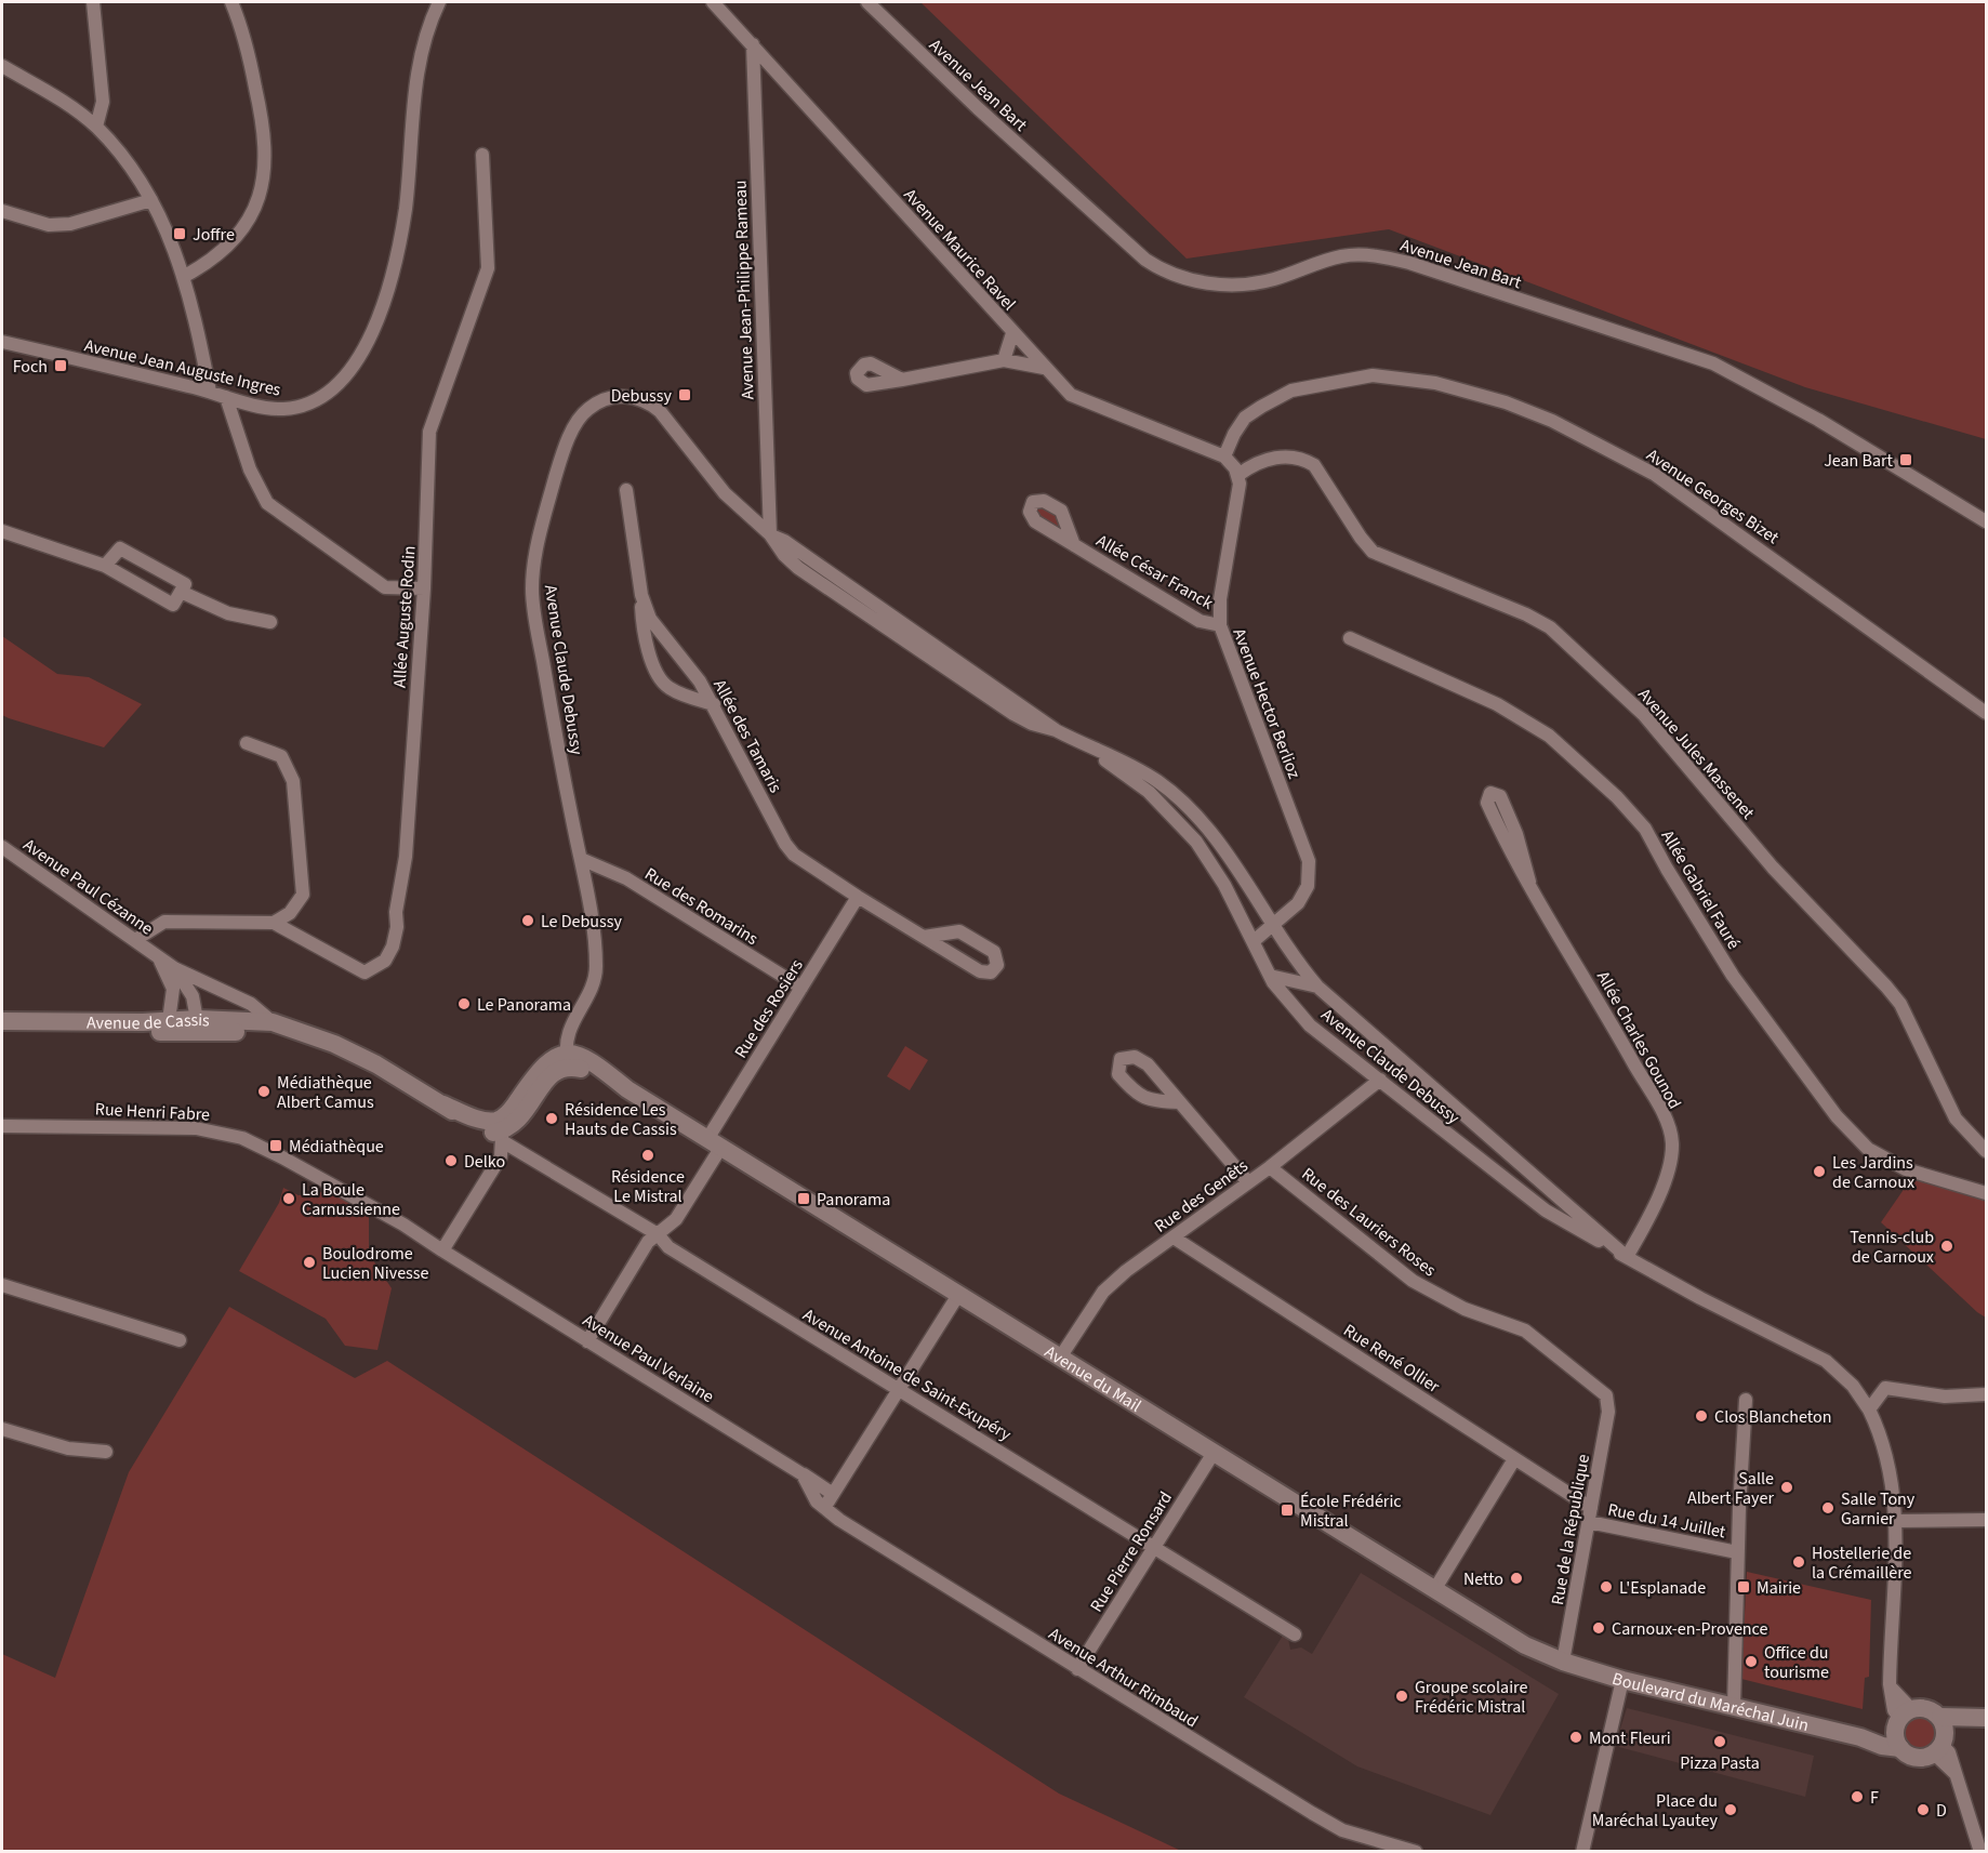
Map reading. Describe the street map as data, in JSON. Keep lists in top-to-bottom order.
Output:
{
  "streets": {
    "main road": ["Avenue de Cassis", "Avenue du Mail", "Boulevard du Maréchal Juin"],
    "street": [
      "Avenue Jean Bart",
      "Avenue Maurice Ravel",
      "Avenue Jean-Philippe Rameau",
      "Avenue Jean Auguste Ingres",
      "Avenue Georges Bizet",
      "Allée César Franck",
      "Allée Auguste Rodin",
      "Avenue Claude Debussy",
      "Avenue Hector Berlioz",
      "Allée des Tamaris",
      "Avenue Jules Massenet",
      "Avenue Paul Cézanne",
      "Allée Gabriel Fauré",
      "Rue des Romarins",
      "Rue des Rosiers",
      "Allée Charles Gounod",
      "Rue Henri Fabre",
      "Rue des Genêts",
      "Rue des Lauriers Roses",
      "Avenue Paul Verlaine",
      "Rue René Ollier",
      "Avenue Antoine de Saint-Exupéry",
      "Rue du 14 Juillet",
      "Rue de la République",
      "Rue Pierre Ronsard",
      "Avenue Arthur Rimbaud"
    ]
  },
  "crossings": [
    ["Avenue Maurice Ravel", "Avenue Jean-Philippe Rameau"],
    ["Avenue Maurice Ravel", "Avenue Georges Bizet"],
    ["Avenue Jean-Philippe Rameau", "Avenue Claude Debussy"],
    ["Allée César Franck", "Avenue Hector Berlioz"],
    ["Avenue Claude Debussy", "Avenue Hector Berlioz"],
    ["Avenue Claude Debussy", "Rue des Romarins"],
    ["Avenue Claude Debussy", "Allée Charles Gounod"],
    ["Avenue Claude Debussy", "Rue des Genêts"],
    ["Avenue Claude Debussy", "Avenue du Mail"],
    ["Avenue Claude Debussy", "Boulevard du Maréchal Juin"],
    ["Avenue Hector Berlioz", "Avenue Jules Massenet"],
    ["Allée des Tamaris", "Rue des Rosiers"],
    ["Avenue Paul Cézanne", "Avenue de Cassis"],
    ["Rue des Romarins", "Rue des Rosiers"],
    ["Rue des Rosiers", "Avenue Paul Verlaine"],
    ["Rue des Rosiers", "Avenue Antoine de Saint-Exupéry"],
    ["Rue des Rosiers", "Avenue du Mail"],
    ["Avenue de Cassis", "Avenue Antoine de Saint-Exupéry"],
    ["Rue Henri Fabre", "Avenue Paul Verlaine"],
    ["Rue des Genêts", "Rue des Lauriers Roses"],
    ["Rue des Genêts", "Rue René Ollier"],
    ["Rue des Genêts", "Avenue du Mail"],
    ["Rue des Lauriers Roses", "Rue de la République"],
    ["Avenue Paul Verlaine", "Avenue Arthur Rimbaud"],
    ["Rue René Ollier", "Rue de la République"],
    ["Avenue Antoine de Saint-Exupéry", "Rue Pierre Ronsard"],
    ["Avenue du Mail", "Rue de la République"],
    ["Avenue du Mail", "Rue Pierre Ronsard"],
    ["Avenue du Mail", "Boulevard du Maréchal Juin"],
    ["Rue du 14 Juillet", "Rue de la République"],
    ["Rue de la République", "Boulevard du Maréchal Juin"],
    ["Rue Pierre Ronsard", "Avenue Arthur Rimbaud"]
  ],
  "places": {
    "transit": [
      "Joffre",
      "Foch",
      "Debussy",
      "Jean Bart",
      "Médiathèque",
      "Panorama",
      "École Frédéric Mistral",
      "Mairie"
    ],
    "other": [
      "Le Debussy",
      "Le Panorama",
      "Médiathèque Albert Camus",
      "Résidence Les Hauts de Cassis",
      "Résidence Le Mistral",
      "Delko",
      "Les Jardins de Carnoux",
      "La Boule Carnussienne",
      "Tennis-club de Carnoux",
      "Boulodrome Lucien Nivesse",
      "Clos Blancheton",
      "Salle Albert Fayer",
      "Salle Tony Garnier",
      "Hostellerie de la Crémaillère",
      "Netto",
      "L'Esplanade",
      "Carnoux-en-Provence",
      "Office du tourisme",
      "Groupe scolaire Frédéric Mistral",
      "Mont Fleuri",
      "Pizza Pasta",
      "F",
      "Place du Maréchal Lyautey",
      "D"
    ]
  }
}
